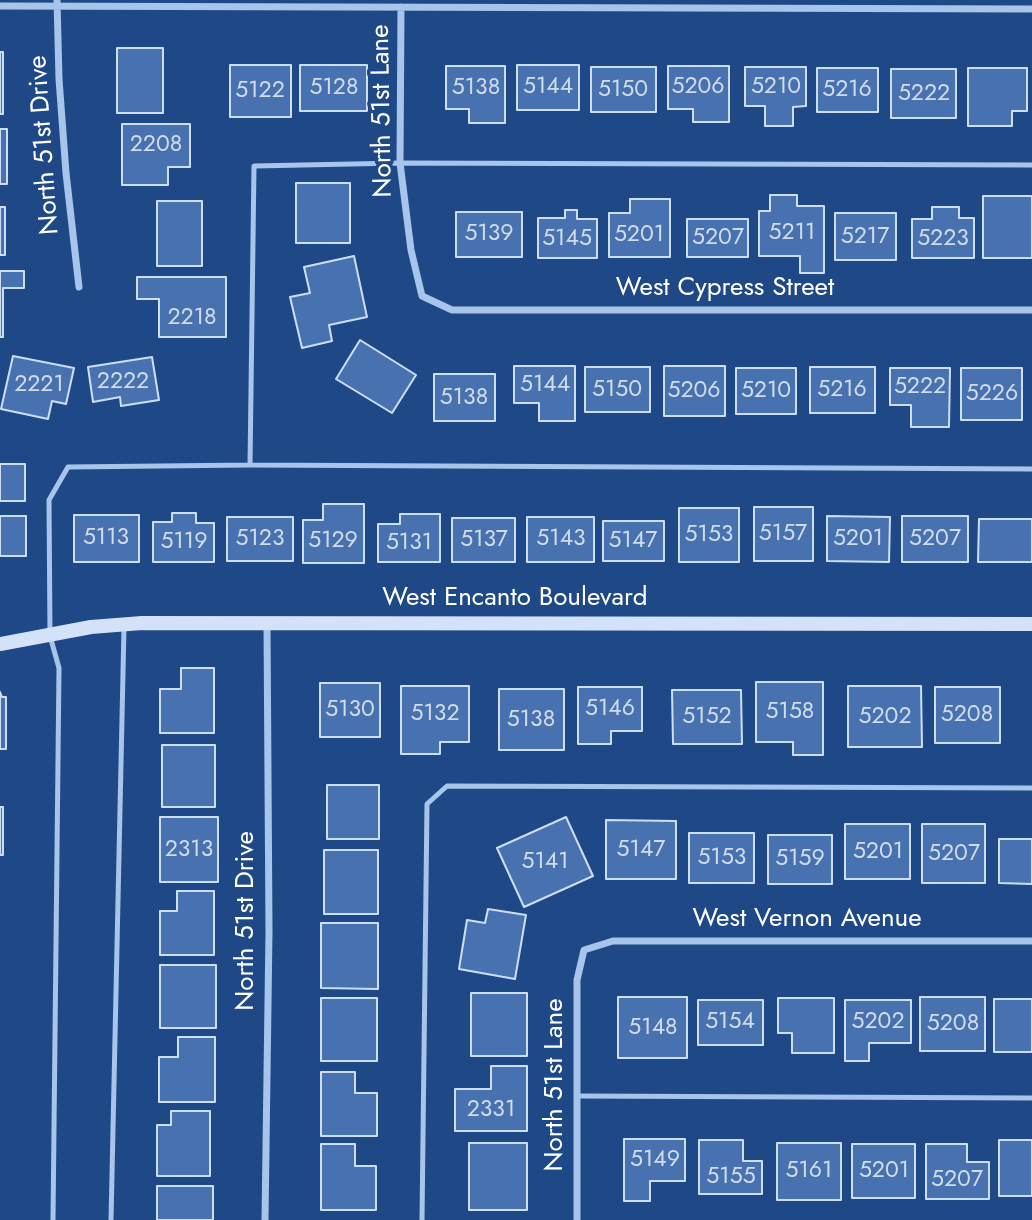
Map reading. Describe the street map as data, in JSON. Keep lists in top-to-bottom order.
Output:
{
  "streets": {
    "street": [
      "North 51st Lane",
      "North 51st Drive",
      "West Cypress Street",
      "West Encanto Boulevard",
      "West Vernon Avenue"
    ]
  },
  "crossings": [
    ["North 51st Lane", "West Cypress Street"],
    ["North 51st Lane", "West Vernon Avenue"],
    ["North 51st Drive", "West Encanto Boulevard"]
  ],
  "house_numbers": [
    "5144",
    "5206",
    "5210",
    "5128",
    "5138",
    "5150",
    "5216",
    "5122",
    "5222",
    "2208",
    "5211",
    "5139",
    "5201",
    "5217",
    "5207",
    "5145",
    "5223",
    "2218",
    "2222",
    "2221",
    "5144",
    "5222",
    "5150",
    "5216",
    "5206",
    "5210",
    "5226",
    "5138",
    "5157",
    "5153",
    "5113",
    "5123",
    "5143",
    "5201",
    "5207",
    "5137",
    "5129",
    "5147",
    "5119",
    "5131",
    "5146",
    "5130",
    "5158",
    "5132",
    "5208",
    "5152",
    "5202",
    "5138",
    "2313",
    "5147",
    "5201",
    "5207",
    "5153",
    "5159",
    "5141",
    "5154",
    "5202",
    "5208",
    "5148",
    "2331",
    "5149",
    "5161",
    "5201",
    "5155",
    "5207"
  ]
}
